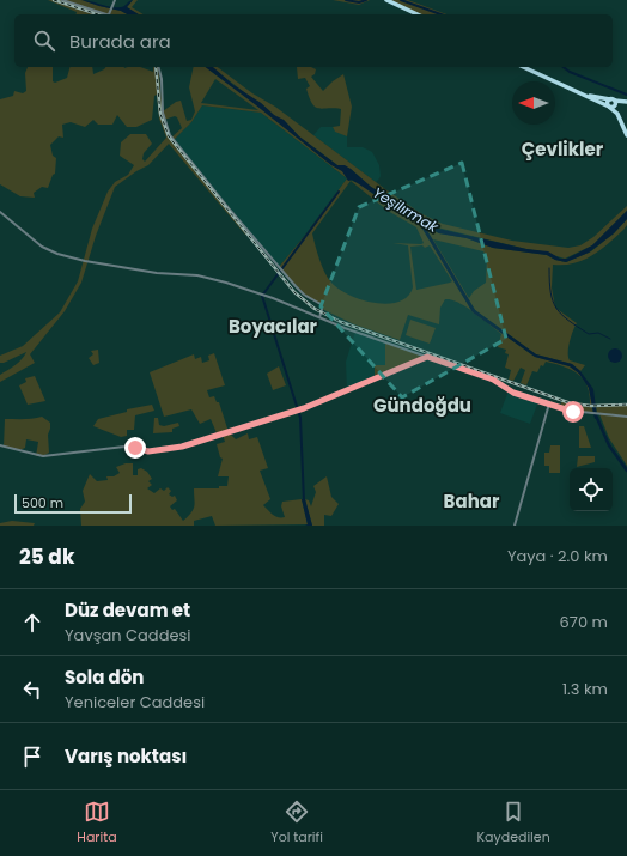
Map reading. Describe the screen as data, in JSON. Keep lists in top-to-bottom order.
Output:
{
  "districts": [
    "Çevlikler",
    "Boyacılar",
    "Gündoğdu",
    "Bahar"
  ],
  "water": ["Yeşilırmak"],
  "scale_bar": "500 m",
  "north": "left",
  "page": {
    "search": "Burada ara",
    "scale": "500 m",
    "heading": ["25 dk", "Yaya · 2.0 km"],
    "list": [
      ["Düz devam et", "Yavşan Caddesi", "670 m"],
      ["Sola dön", "Yeniceler Caddesi", "1.3 km"],
      "Varış noktası"
    ],
    "nav": ["Harita", "Yol tarifi", "Kaydedilen"]
  }
}
